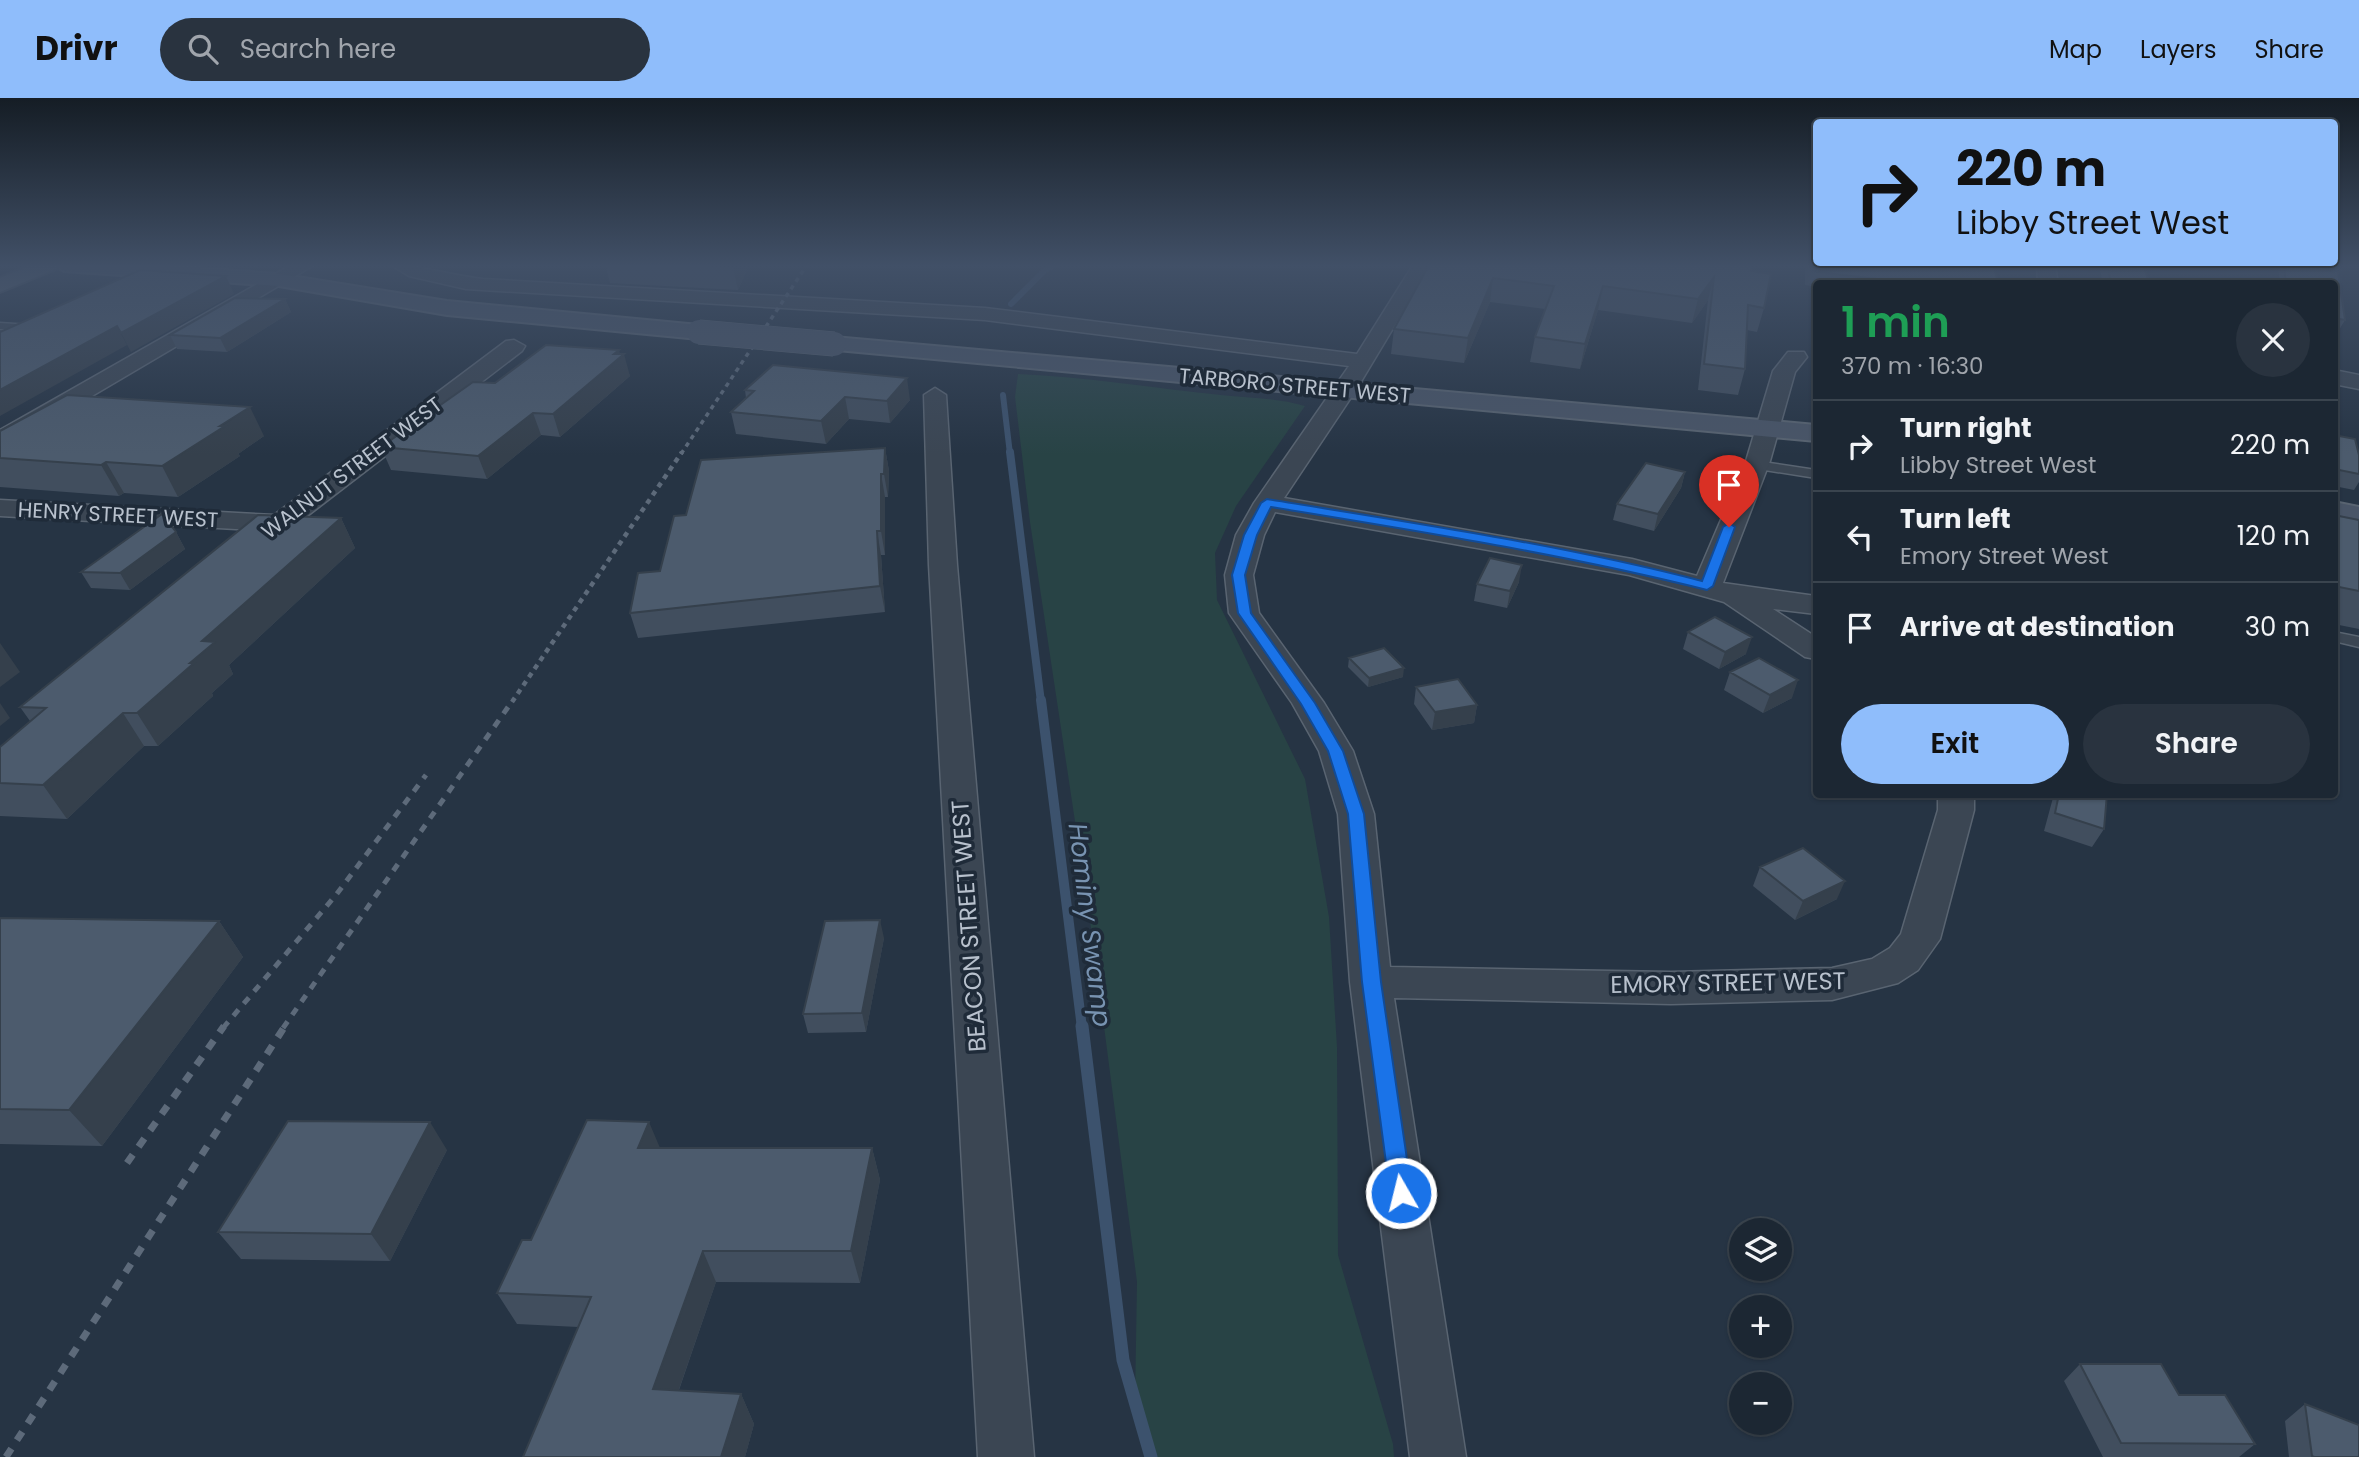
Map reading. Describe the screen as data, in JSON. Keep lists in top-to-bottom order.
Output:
{
  "streets": {
    "main road": ["TARBORO STREET WEST"],
    "street": [
      "WALNUT STREET WEST",
      "HENRY STREET WEST",
      "BEACON STREET WEST",
      "EMORY STREET WEST"
    ]
  },
  "crossings": [
    ["WALNUT STREET WEST", "HENRY STREET WEST"]
  ],
  "water": ["Hominy Swamp"],
  "page": {
    "header": "Drivr",
    "search": "Search here",
    "nav": ["Map", "Layers", "Share"],
    "turn": ["220 m", "Libby Street West"],
    "heading": ["1 min", "370 m · 16:30"],
    "list": [
      {
        "name": "Turn right",
        "note": "Libby Street West",
        "value": "220 m"
      },
      {
        "name": "Turn left",
        "note": "Emory Street West",
        "value": "120 m"
      },
      {
        "name": "Arrive at destination",
        "value": "30 m"
      }
    ],
    "buttons": ["Exit", "Share"],
    "map_buttons": ["+", "−"]
  }
}
